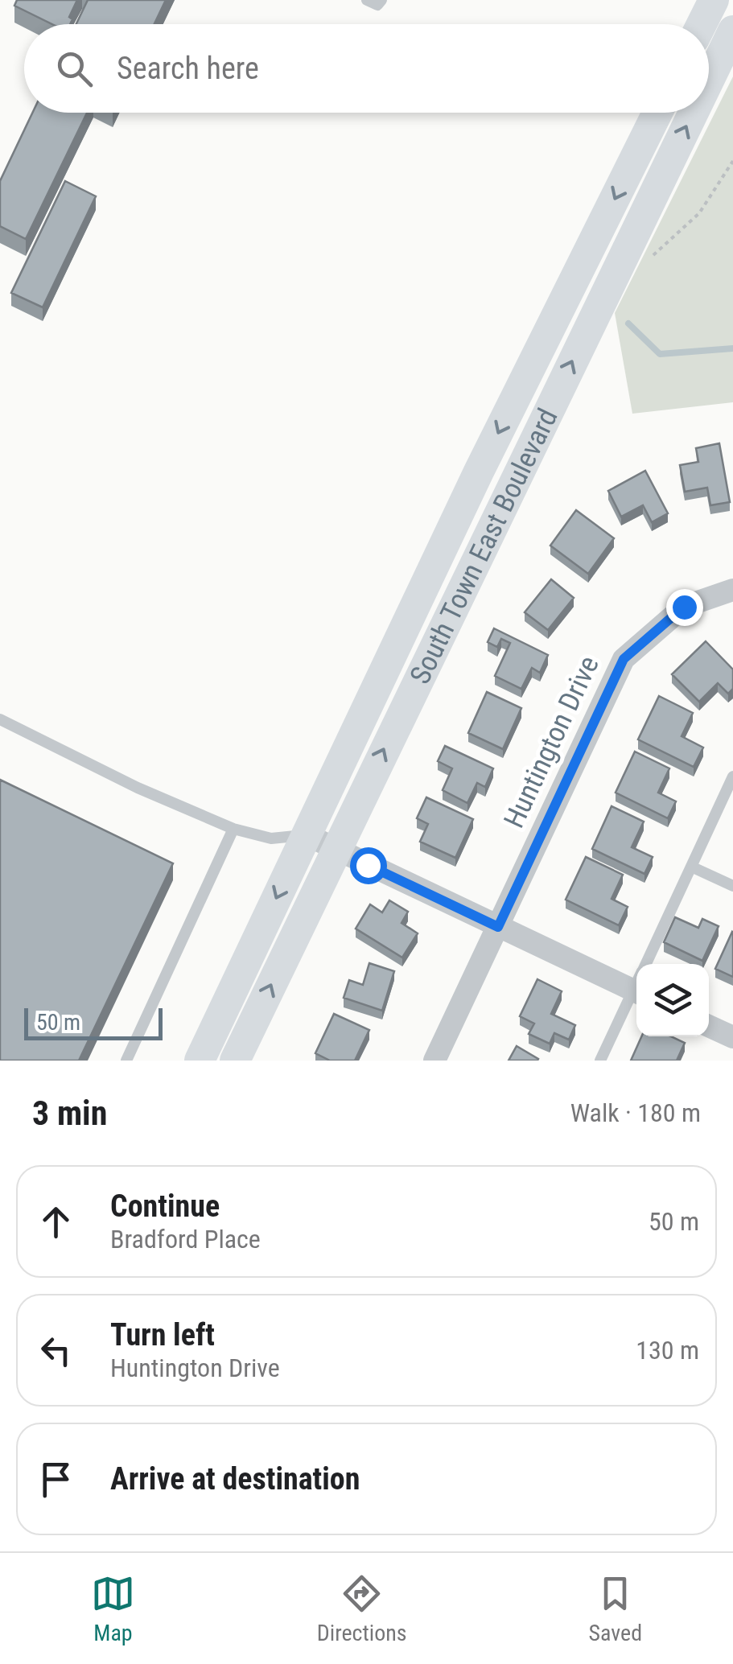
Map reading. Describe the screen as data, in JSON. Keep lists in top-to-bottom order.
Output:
{
  "streets": {
    "main road": ["South Town East Boulevard"],
    "street": ["Huntington Drive"]
  },
  "scale_bar": "50 m",
  "page": {
    "search": "Search here",
    "scale": "50 m",
    "heading": ["3 min", "Walk · 180 m"],
    "list": [
      ["Continue", "Bradford Place", "50 m"],
      ["Turn left", "Huntington Drive", "130 m"],
      "Arrive at destination"
    ],
    "nav": ["Map", "Directions", "Saved"]
  }
}
